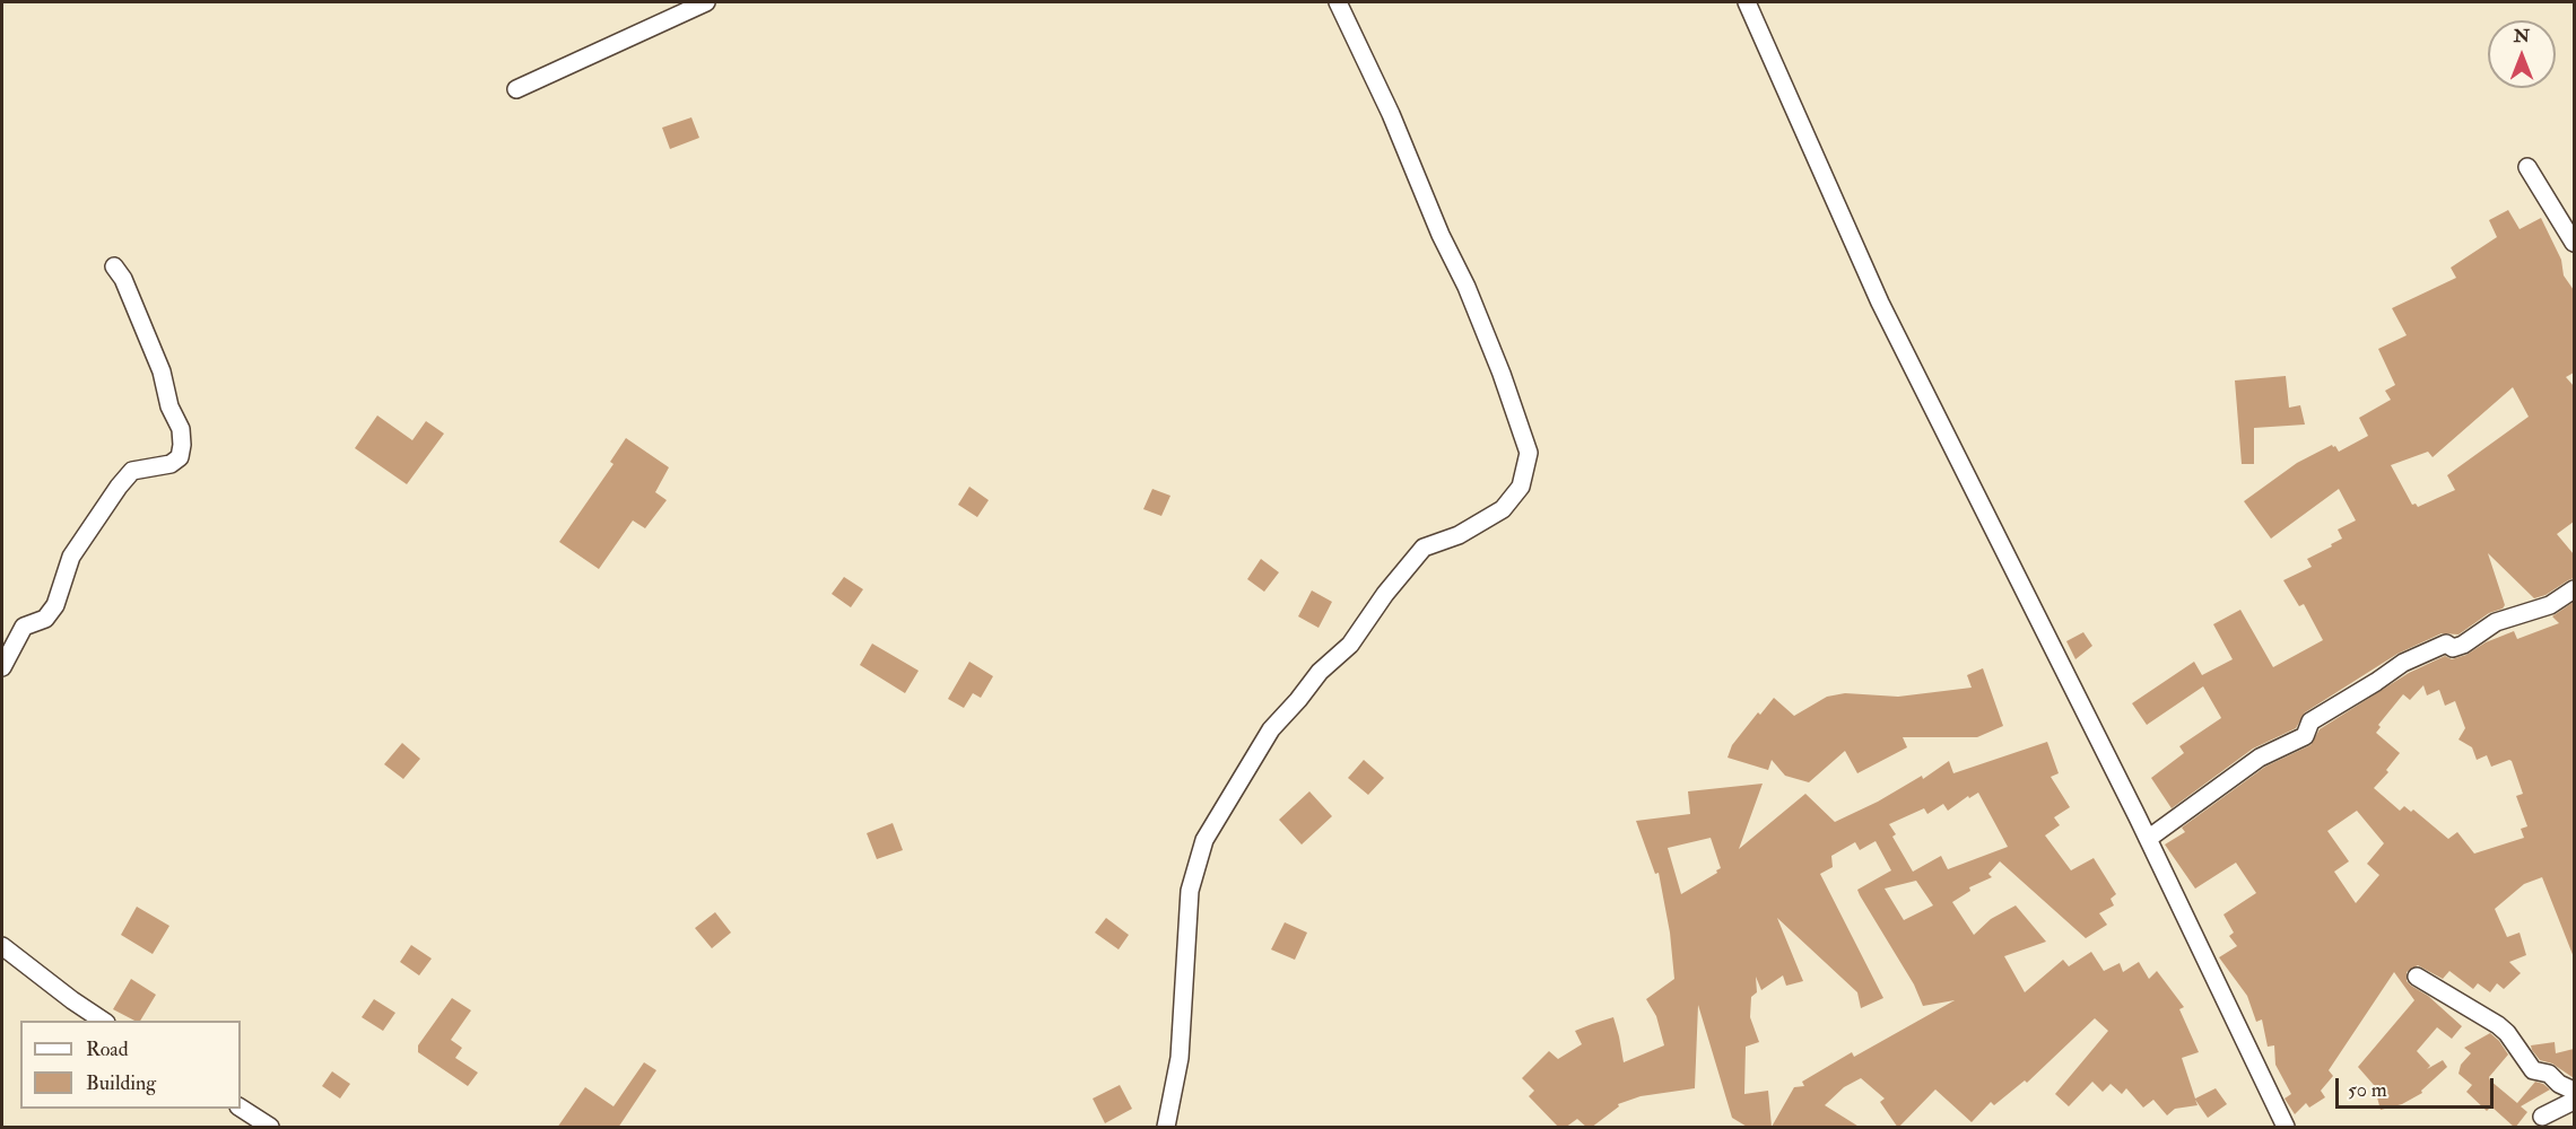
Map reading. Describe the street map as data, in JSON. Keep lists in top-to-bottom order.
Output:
{
  "legend": ["Road", "Building"],
  "scale_bar": "50 m",
  "north": "top"
}
